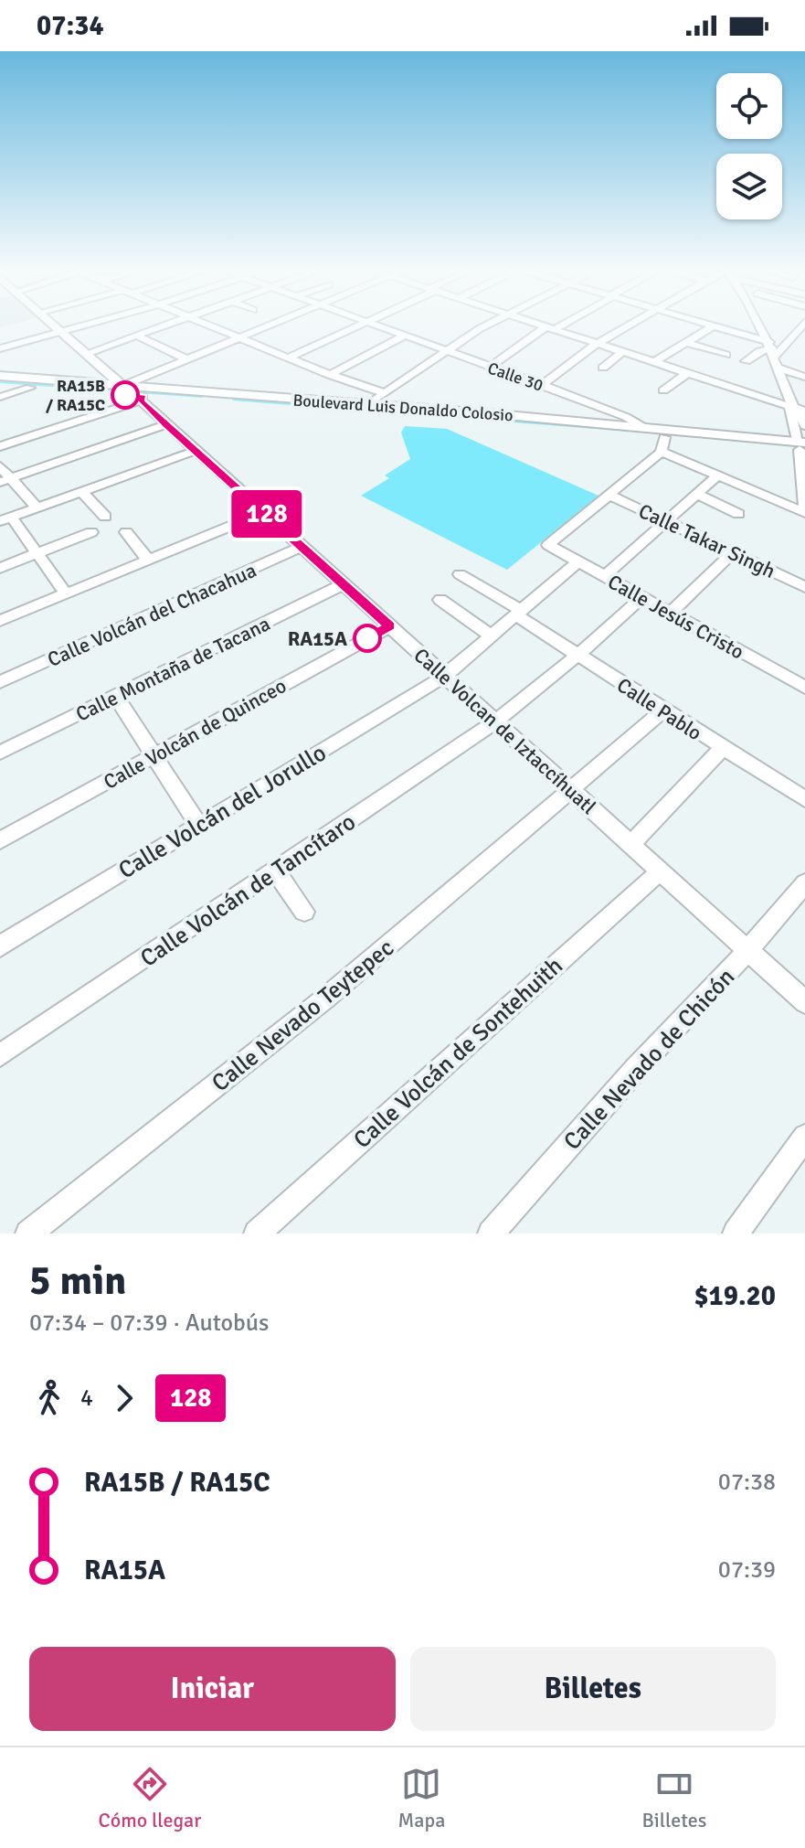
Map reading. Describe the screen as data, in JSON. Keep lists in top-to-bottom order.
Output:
{
  "streets": {
    "main road": ["Boulevard Luis Donaldo Colosio"],
    "street": [
      "Calle 30",
      "Calle Takar Singh",
      "Calle Volcán del Chacahua",
      "Calle Jesús Cristo",
      "Calle Montaña de Tacana",
      "Calle Pablo",
      "Calle Volcan de Iztaccíhuatl",
      "Calle Volcán de Quinceo",
      "Calle Volcán del Jorullo",
      "Calle Volcán de Tancítaro",
      "Calle Nevado Teytepec",
      "Calle Volcán de Sontehuith",
      "Calle Nevado de Chicón"
    ]
  },
  "crossings": [
    ["Calle 30", "Boulevard Luis Donaldo Colosio"],
    ["Boulevard Luis Donaldo Colosio", "Calle Volcan de Iztaccíhuatl"],
    ["Calle Takar Singh", "Calle Jesús Cristo"],
    ["Calle Volcán del Chacahua", "Calle Volcan de Iztaccíhuatl"],
    ["Calle Jesús Cristo", "Calle Volcán del Jorullo"],
    ["Calle Jesús Cristo", "Calle Volcán de Tancítaro"],
    ["Calle Montaña de Tacana", "Calle Volcan de Iztaccíhuatl"],
    ["Calle Pablo", "Calle Volcán del Jorullo"],
    ["Calle Pablo", "Calle Volcán de Tancítaro"],
    ["Calle Pablo", "Calle Nevado Teytepec"],
    ["Calle Volcan de Iztaccíhuatl", "Calle Volcán de Quinceo"],
    ["Calle Volcan de Iztaccíhuatl", "Calle Volcán del Jorullo"],
    ["Calle Volcan de Iztaccíhuatl", "Calle Volcán de Tancítaro"],
    ["Calle Volcan de Iztaccíhuatl", "Calle Nevado Teytepec"],
    ["Calle Volcan de Iztaccíhuatl", "Calle Volcán de Sontehuith"],
    ["Calle Volcan de Iztaccíhuatl", "Calle Nevado de Chicón"]
  ],
  "places": ["RA15B / RA15C", "RA15A"],
  "lines": ["bus line 128"],
  "page": {
    "status": "07:34",
    "on_map": "128",
    "heading": ["5 min", "07:34 – 07:39 · Autobús", "$19.20"],
    "legs": ["4", "128"],
    "list": [
      {
        "name": "RA15B / RA15C",
        "value": "07:38"
      },
      {
        "name": "RA15A",
        "value": "07:39"
      }
    ],
    "buttons": ["Iniciar", "Billetes"],
    "tabs": ["Cómo llegar", "Mapa", "Billetes"]
  }
}
